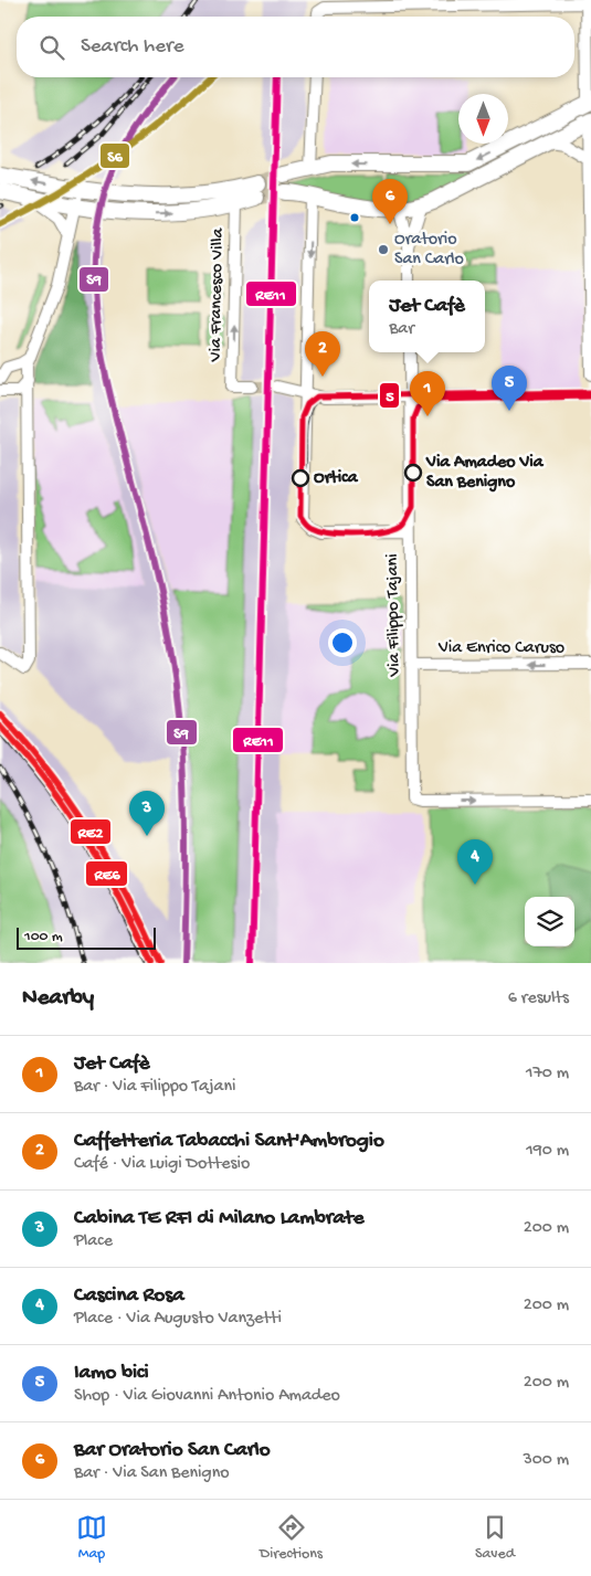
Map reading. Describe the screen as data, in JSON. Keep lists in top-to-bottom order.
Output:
{
  "streets": {
    "street": ["Via Francesco Villa", "Via Filippo Tajani", "Via Enrico Caruso"]
  },
  "crossings": [
    ["Via Filippo Tajani", "Via Enrico Caruso"]
  ],
  "one_way": ["Via Enrico Caruso"],
  "places": ["Oratorio San Carlo", "Via Amadeo Via San Benigno", "Ortica"],
  "lines": [
    "transit line S9",
    "transit line RE11",
    "transit line S6",
    "transit line 5",
    "transit line RE2",
    "transit line RE6"
  ],
  "scale_bar": "100 m",
  "north": "bottom",
  "page": {
    "search": "Search here",
    "pins": [
      "6",
      "2",
      "5",
      "1",
      "3",
      "4"
    ],
    "popup": ["Jet Cafè", "Bar"],
    "scale": "100 m",
    "heading": ["Nearby", "6 results"],
    "list": [
      {
        "mark": "1",
        "name": "Jet Cafè",
        "note": "Bar · Via Filippo Tajani",
        "value": "170 m"
      },
      {
        "mark": "2",
        "name": "Caffetteria Tabacchi Sant'Ambrogio",
        "note": "Café · Via Luigi Dottesio",
        "value": "190 m"
      },
      {
        "mark": "3",
        "name": "Cabina TE RFI di Milano Lambrate",
        "note": "Place",
        "value": "200 m"
      },
      {
        "mark": "4",
        "name": "Cascina Rosa",
        "note": "Place · Via Augusto Vanzetti",
        "value": "200 m"
      },
      {
        "mark": "5",
        "name": "Iamo bici",
        "note": "Shop · Via Giovanni Antonio Amadeo",
        "value": "200 m"
      },
      {
        "mark": "6",
        "name": "Bar Oratorio San Carlo",
        "note": "Bar · Via San Benigno",
        "value": "300 m"
      }
    ],
    "nav": ["Map", "Directions", "Saved"]
  }
}
